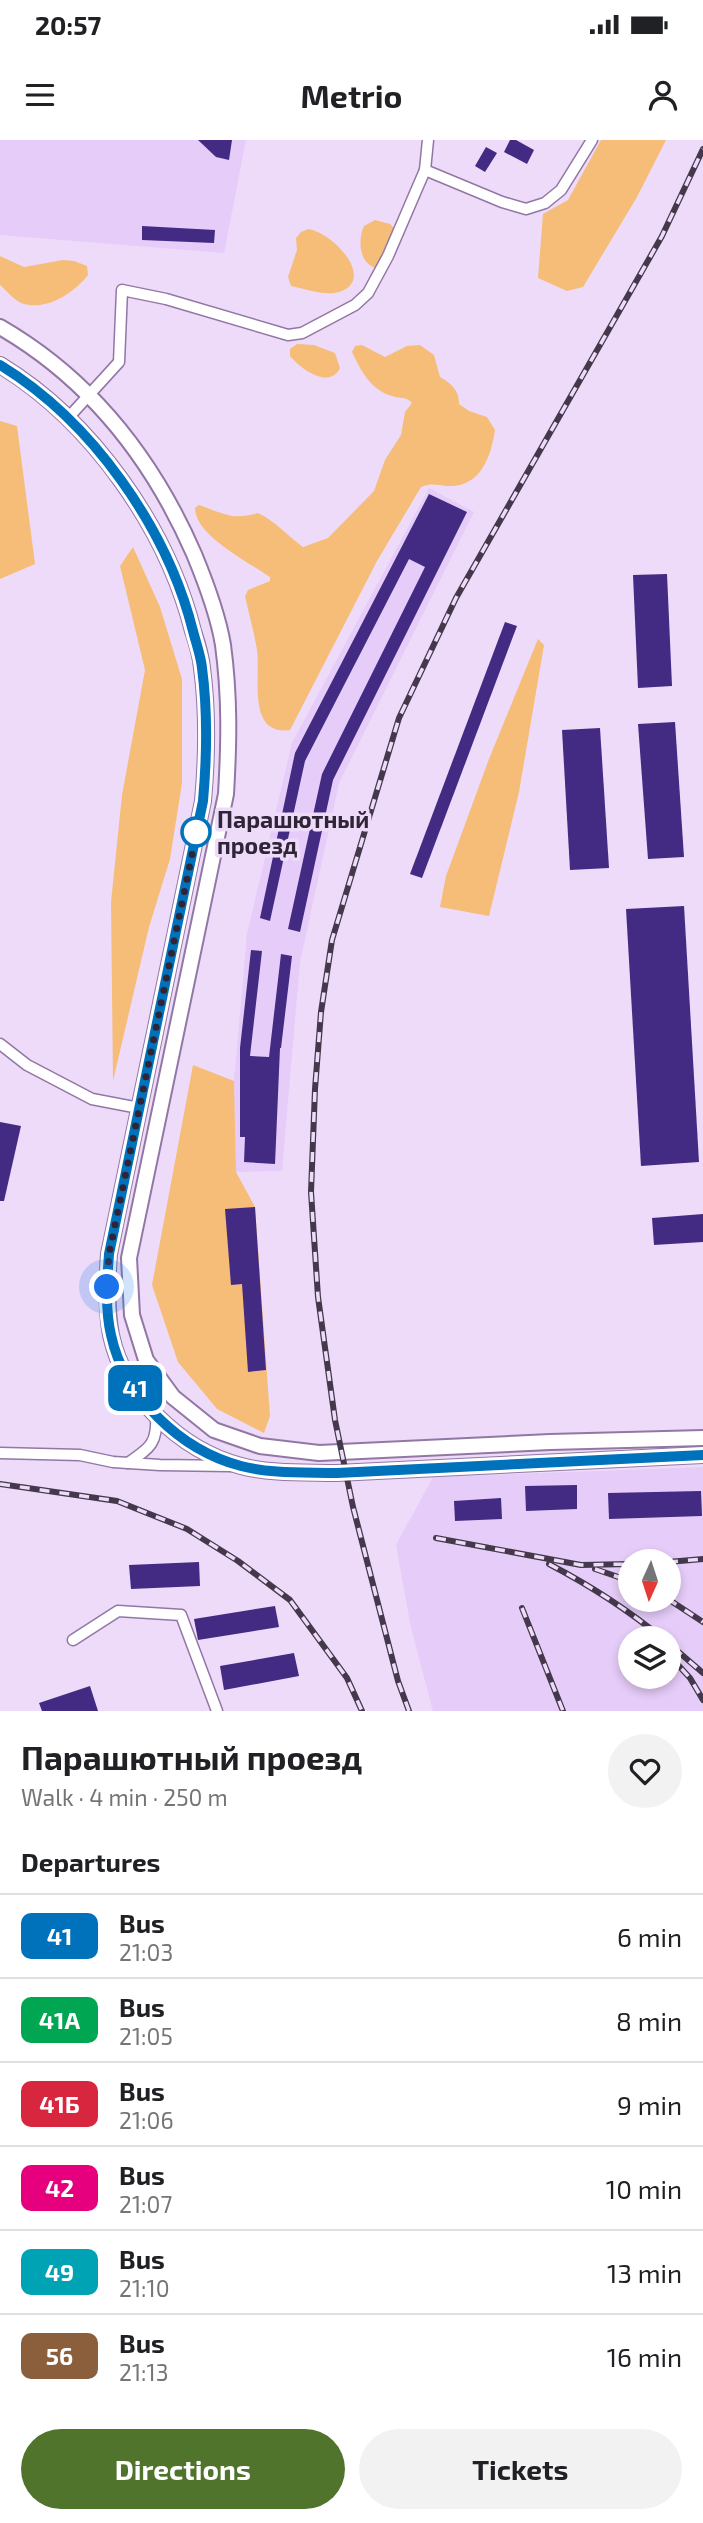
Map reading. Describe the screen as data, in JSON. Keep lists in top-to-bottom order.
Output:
{
  "places": ["Парашютный проезд"],
  "lines": ["bus line 41"],
  "north": "bottom",
  "page": {
    "status": "20:57",
    "header": "Metrio",
    "on_map": "41",
    "heading": [
      ["Парашютный проезд", "Walk · 4 min · 250 m"],
      "Departures"
    ],
    "list": [
      {
        "mark": "41",
        "name": "Bus",
        "note": "21:03",
        "value": "6 min"
      },
      {
        "mark": "41А",
        "name": "Bus",
        "note": "21:05",
        "value": "8 min"
      },
      {
        "mark": "41Б",
        "name": "Bus",
        "note": "21:06",
        "value": "9 min"
      },
      {
        "mark": "42",
        "name": "Bus",
        "note": "21:07",
        "value": "10 min"
      },
      {
        "mark": "49",
        "name": "Bus",
        "note": "21:10",
        "value": "13 min"
      },
      {
        "mark": "56",
        "name": "Bus",
        "note": "21:13",
        "value": "16 min"
      }
    ],
    "buttons": ["Directions", "Tickets"]
  }
}
